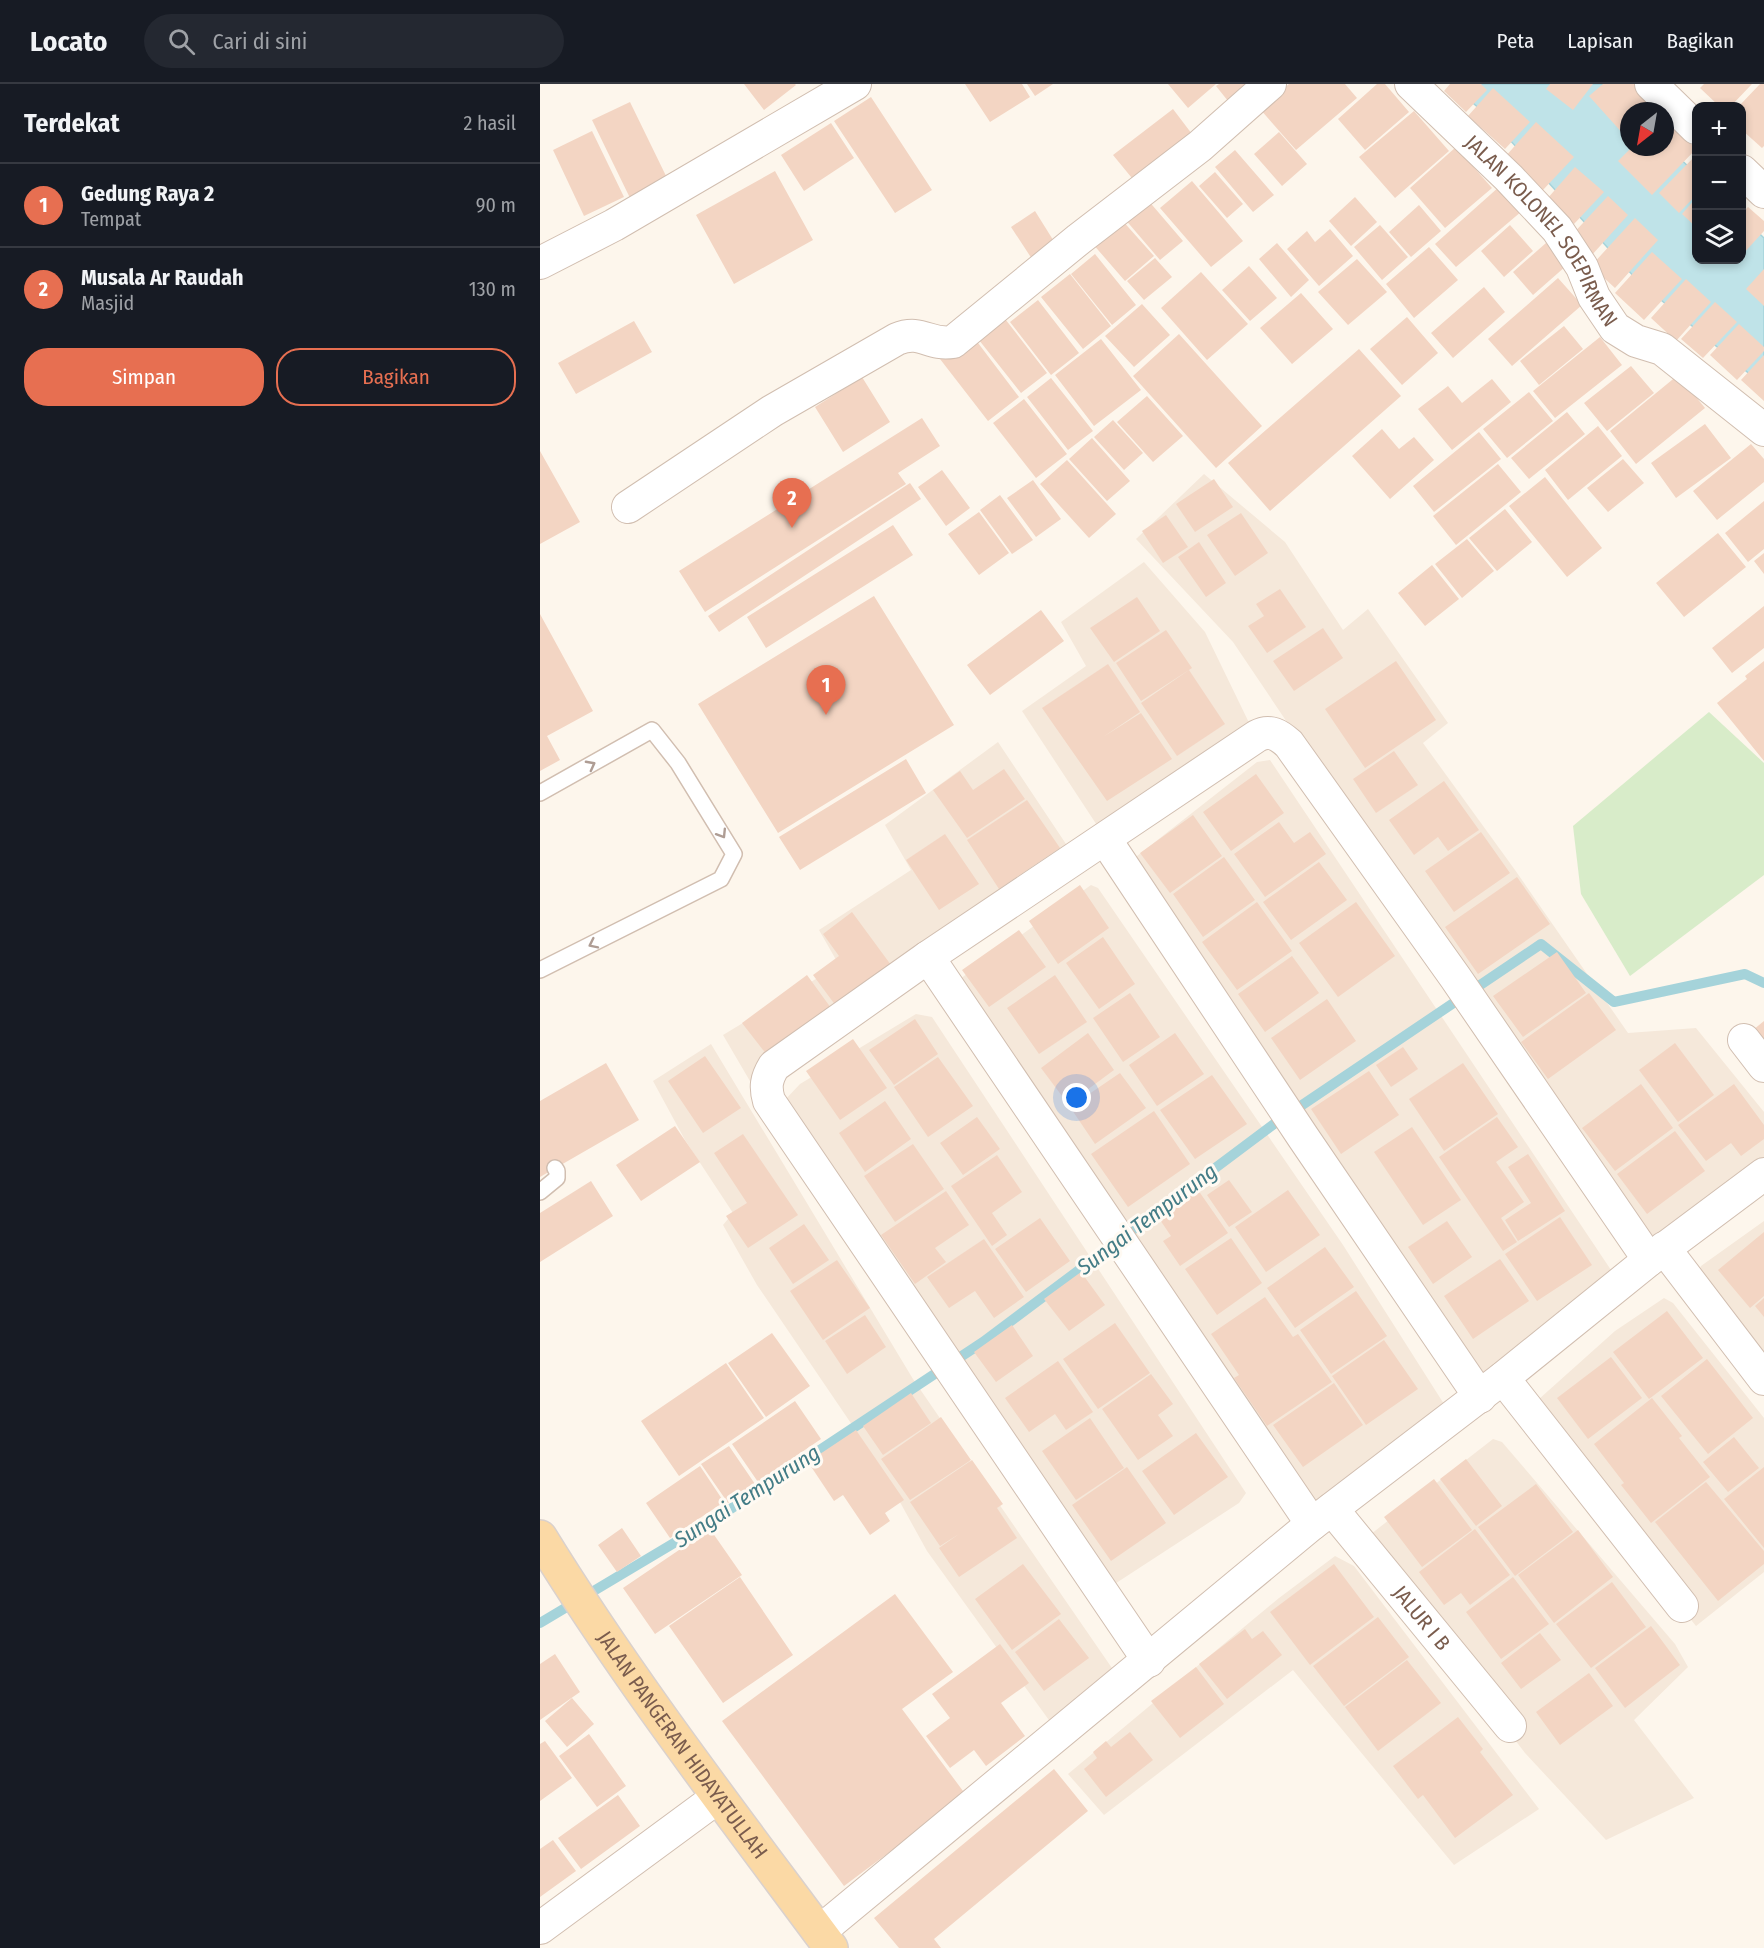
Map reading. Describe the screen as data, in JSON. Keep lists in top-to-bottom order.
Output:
{
  "streets": {
    "main road": ["JALAN PANGERAN HIDAYATULLAH"],
    "street": ["JALAN KOLONEL SOEPIRMAN", "JALUR I B"]
  },
  "water": ["Sungai Tempurung"],
  "north": "bottom left",
  "page": {
    "header": "Locato",
    "search": "Cari di sini",
    "nav": ["Peta", "Lapisan", "Bagikan"],
    "heading": ["Terdekat", "2 hasil"],
    "map_buttons": ["+", "−"],
    "list": [
      {
        "mark": "1",
        "name": "Gedung Raya 2",
        "note": "Tempat",
        "value": "90 m"
      },
      {
        "mark": "2",
        "name": "Musala Ar Raudah",
        "note": "Masjid",
        "value": "130 m"
      }
    ],
    "buttons": ["Simpan", "Bagikan"],
    "pins": ["2", "1"]
  }
}
